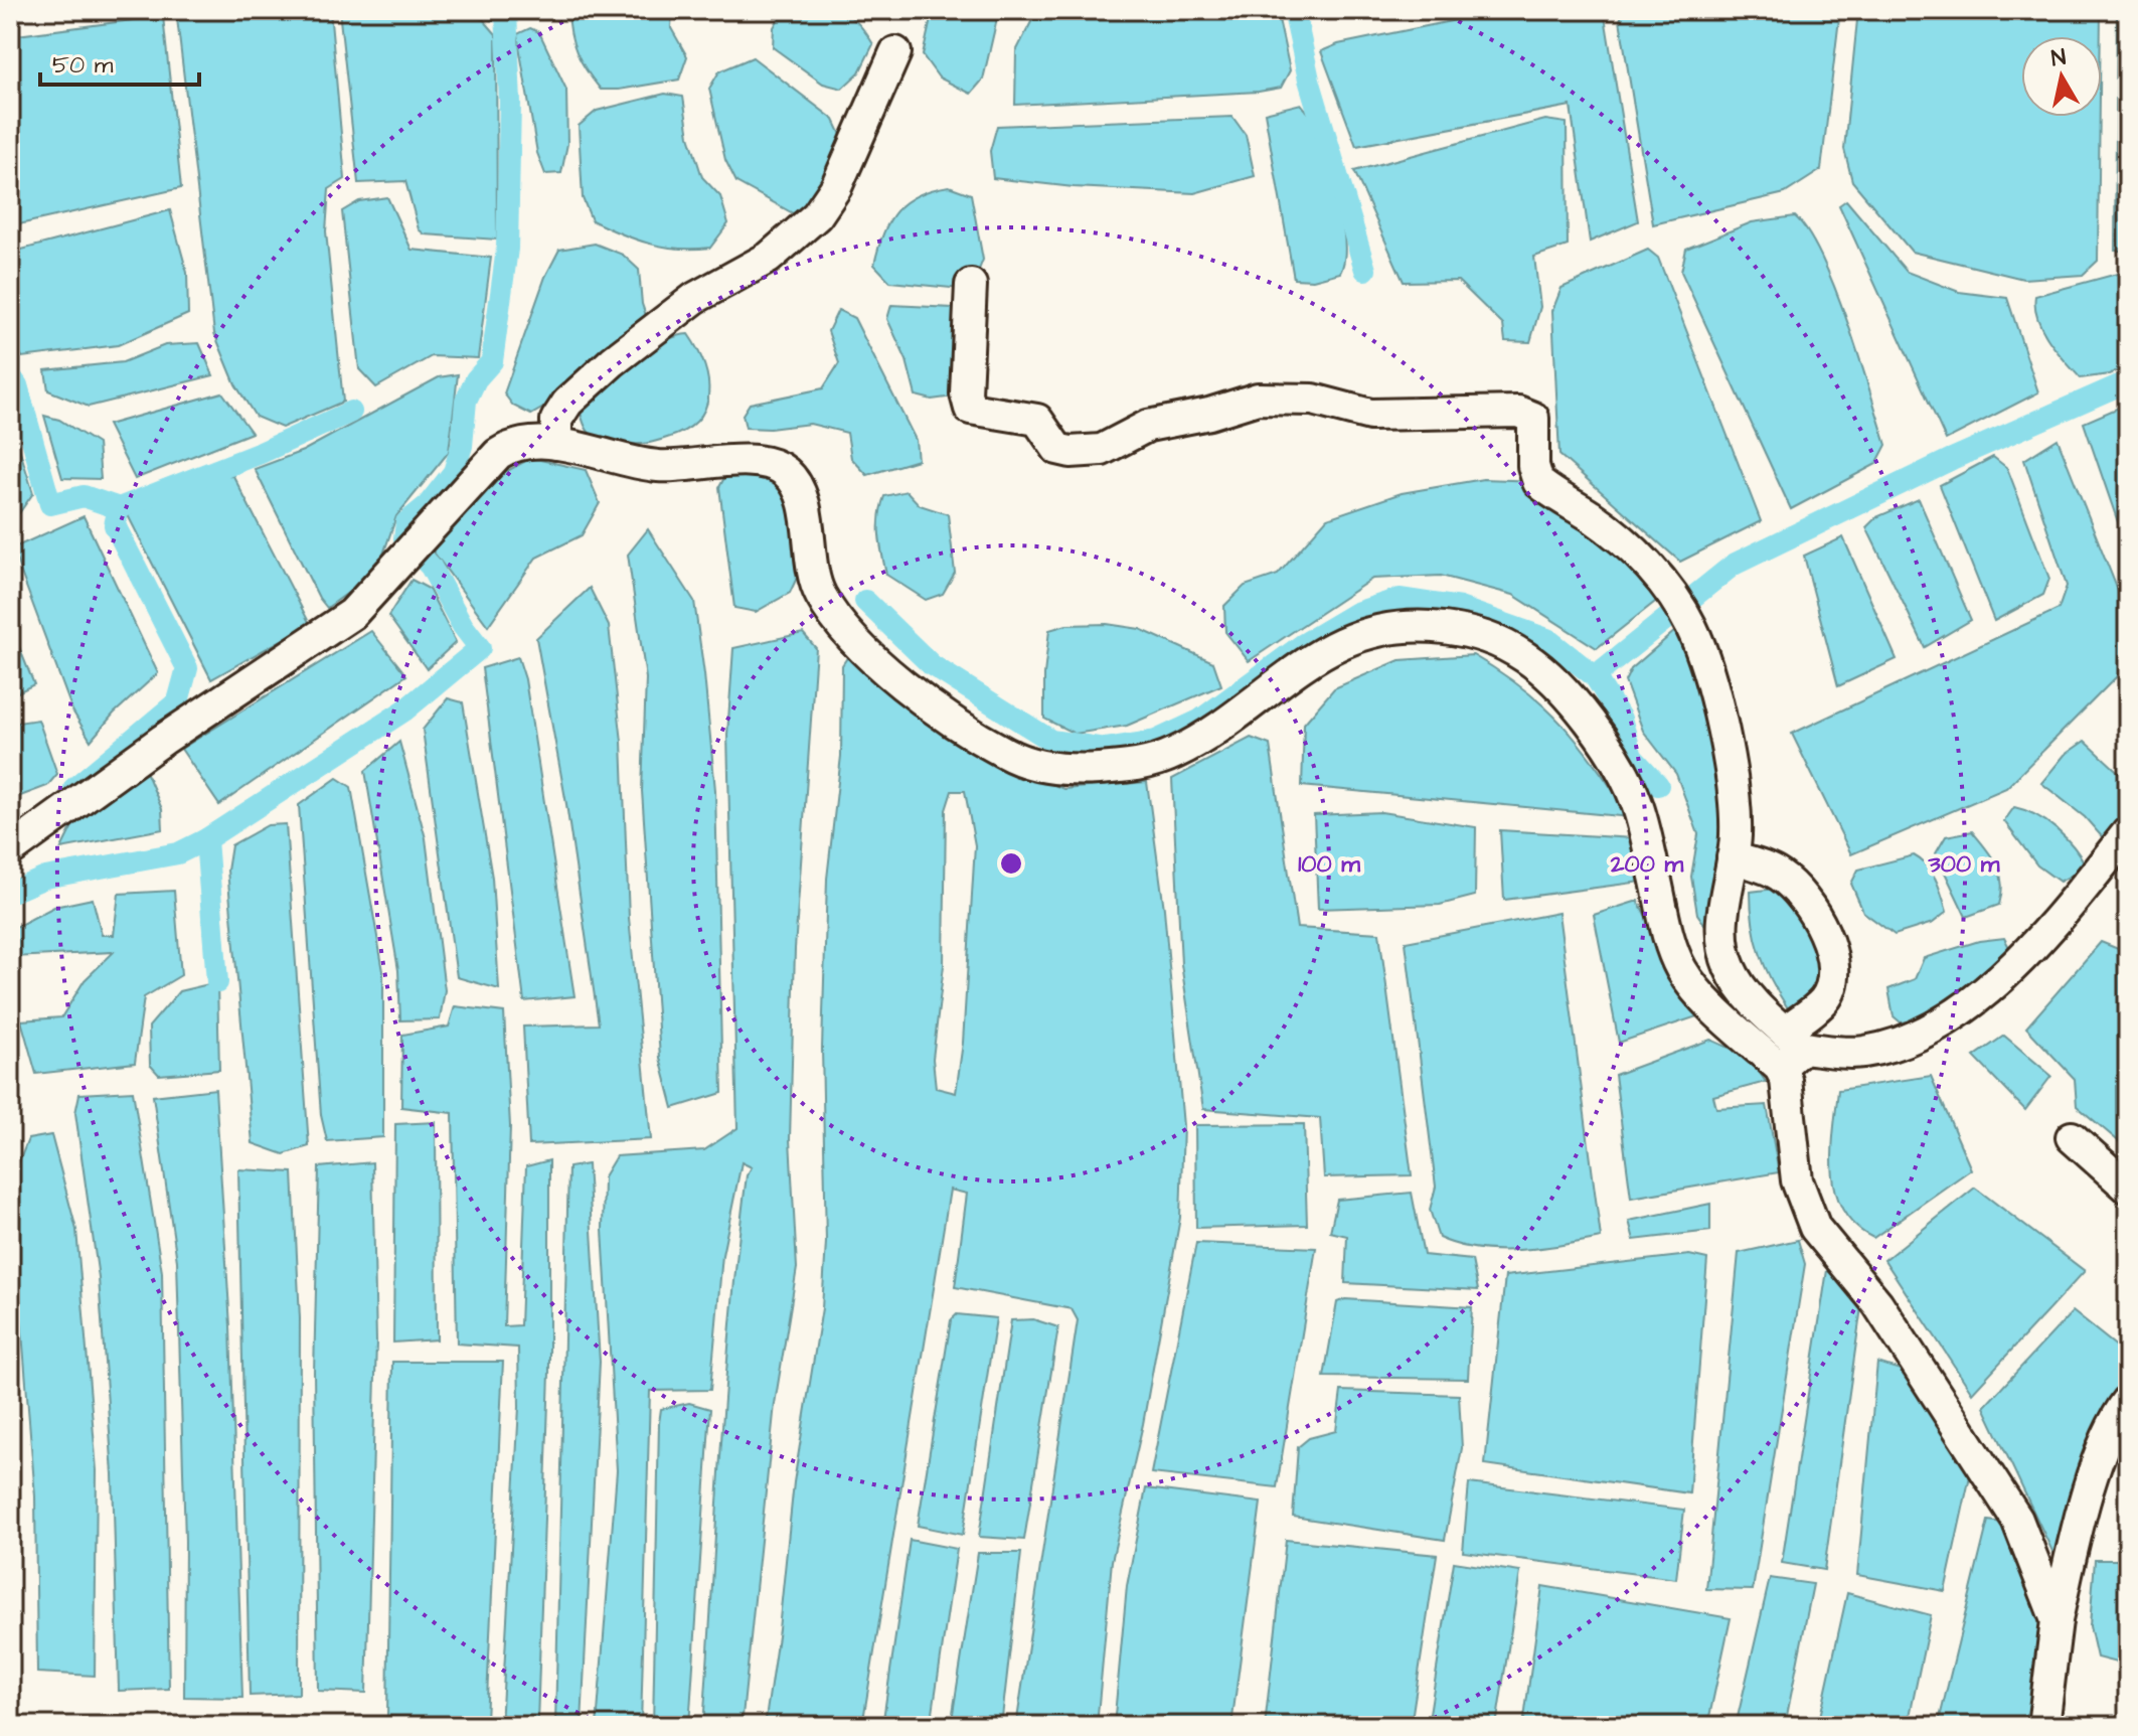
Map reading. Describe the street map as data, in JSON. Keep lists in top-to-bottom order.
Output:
{
  "scale_bar": "50 m",
  "north": "top",
  "rings": ["100 m", "200 m", "300 m"]
}
